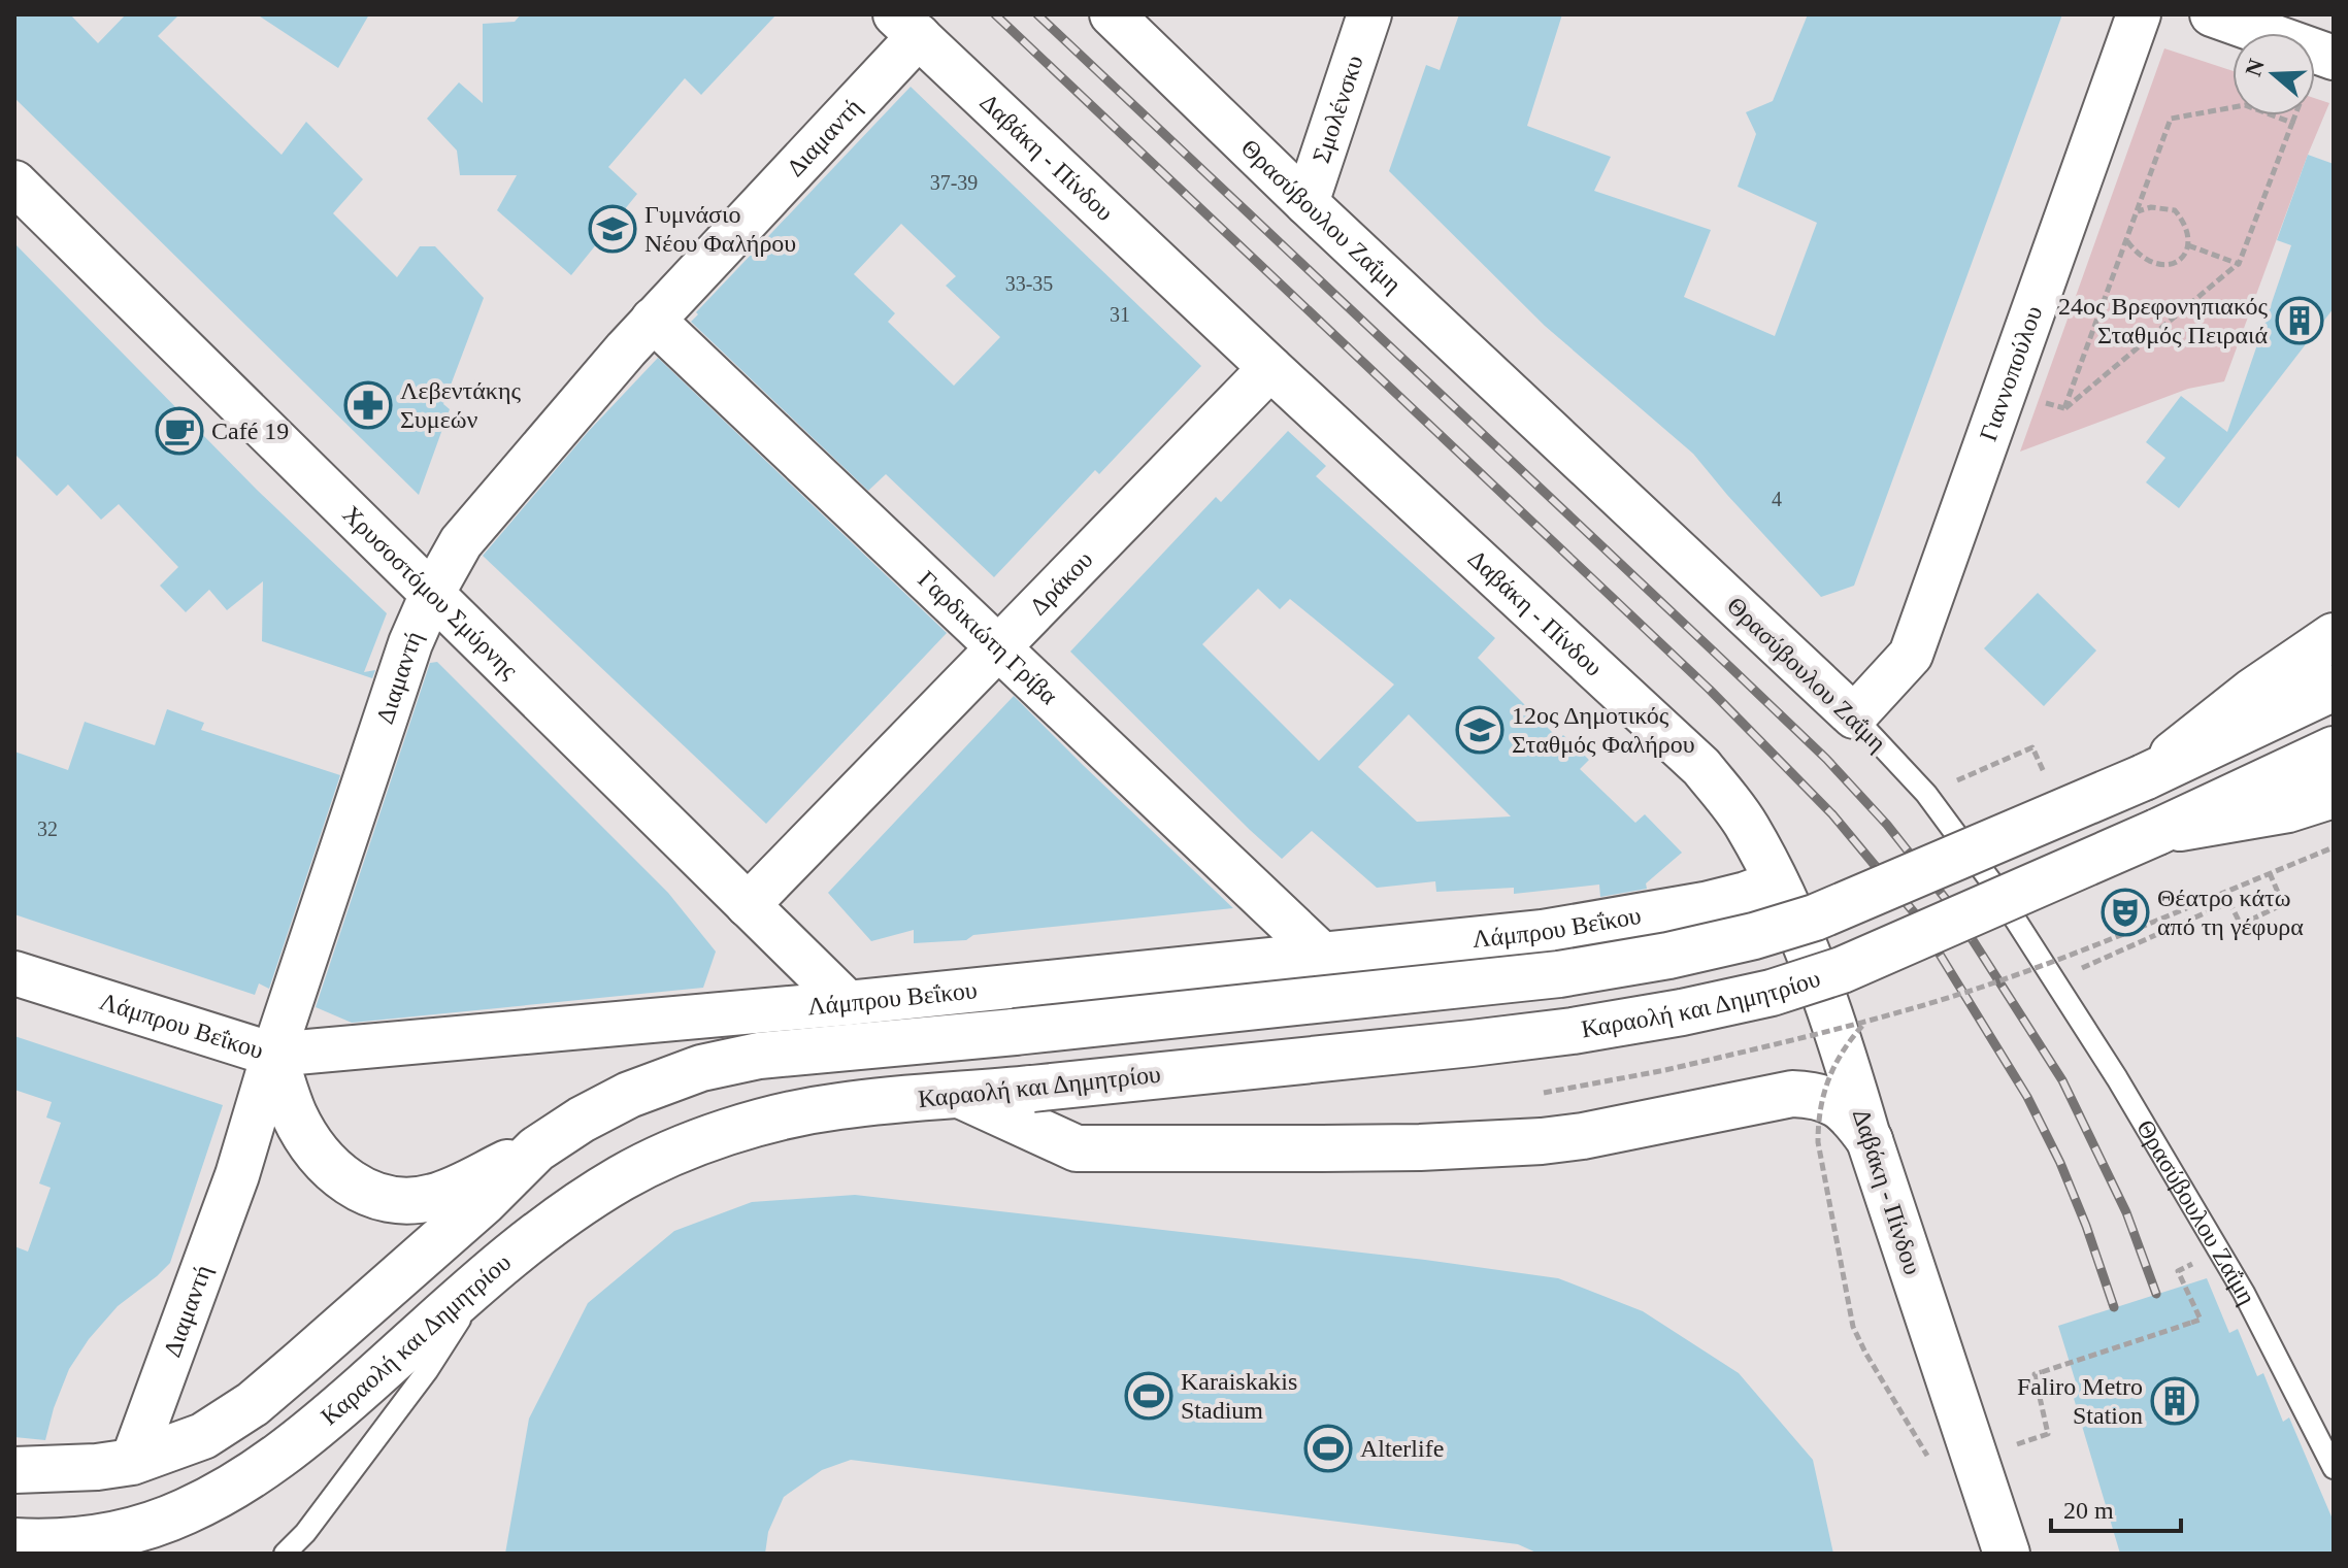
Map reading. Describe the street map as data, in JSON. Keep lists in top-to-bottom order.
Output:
{
  "streets": {
    "main road": ["Δαβάκη - Πίνδου", "Καραολή και Δημητρίου"],
    "street": [
      "Σμολένσκυ",
      "Διαμαντή",
      "Θρασύβουλου Ζαΐμη",
      "Γιαννοπούλου",
      "Δράκου",
      "Χρυσοστόμου Σμύρνης",
      "Γαρδικιώτη Γρίβα",
      "Λάμπρου Βεΐκου"
    ]
  },
  "crossings": [
    ["Σμολένσκυ", "Θρασύβουλου Ζαΐμη"],
    ["Διαμαντή", "Δαβάκη - Πίνδου"],
    ["Διαμαντή", "Χρυσοστόμου Σμύρνης"],
    ["Διαμαντή", "Γαρδικιώτη Γρίβα"],
    ["Διαμαντή", "Λάμπρου Βεΐκου"],
    ["Διαμαντή", "Καραολή και Δημητρίου"],
    ["Δαβάκη - Πίνδου", "Δράκου"],
    ["Δαβάκη - Πίνδου", "Λάμπρου Βεΐκου"],
    ["Θρασύβουλου Ζαΐμη", "Γιαννοπούλου"],
    ["Δράκου", "Χρυσοστόμου Σμύρνης"],
    ["Δράκου", "Γαρδικιώτη Γρίβα"],
    ["Χρυσοστόμου Σμύρνης", "Λάμπρου Βεΐκου"],
    ["Γαρδικιώτη Γρίβα", "Λάμπρου Βεΐκου"]
  ],
  "places": {
    "school or university": ["Γυμνάσιο Νέου Φαλήρου", "12ος Δημοτικός Σταθμός Φαλήρου"],
    "building": ["24ος Βρεφονηπιακός Σταθμός Πειραιά", "Faliro Metro Station"],
    "pharmacy": ["Λεβεντάκης Συμεών"],
    "cafe": ["Café 19"],
    "theatre": ["Θέατρο κάτω από τη γέφυρα"],
    "sports": ["Karaiskakis Stadium", "Alterlife"]
  },
  "house_numbers": [
    "37-39",
    "33-35",
    "31",
    "4",
    "32"
  ],
  "scale_bar": "20 m",
  "north": "left"
}
